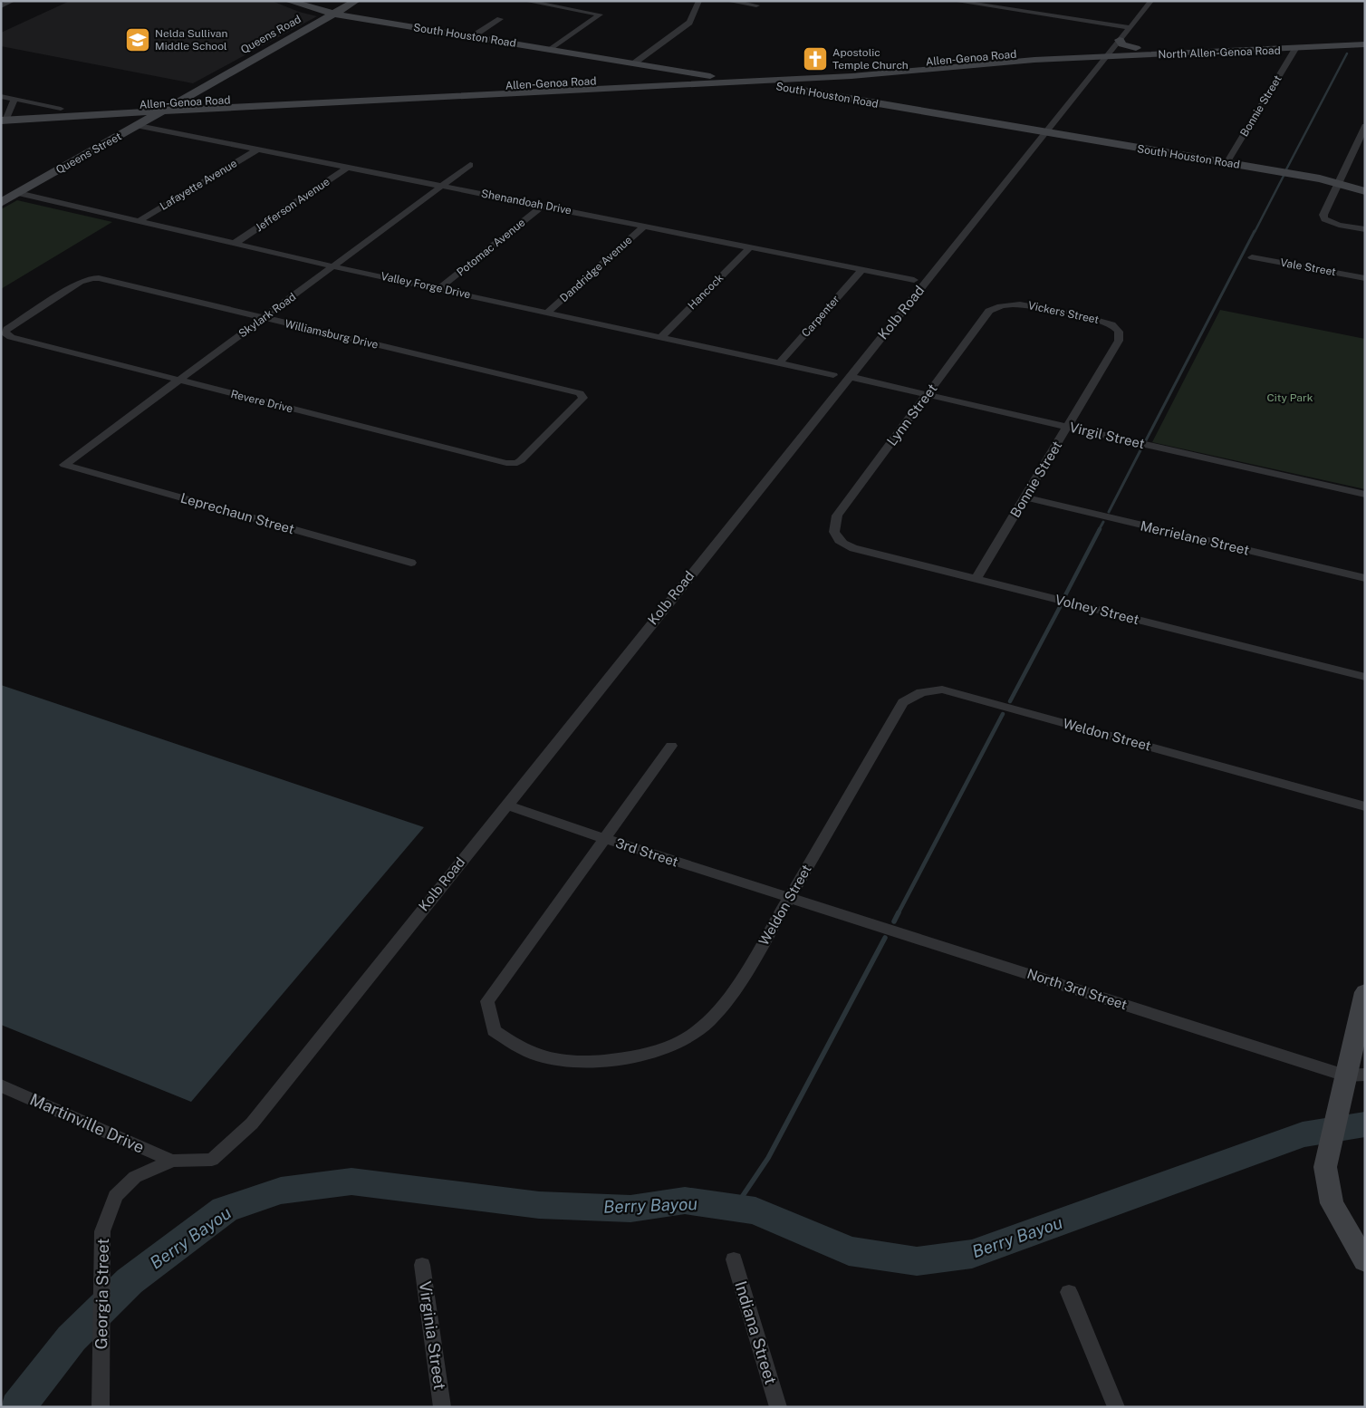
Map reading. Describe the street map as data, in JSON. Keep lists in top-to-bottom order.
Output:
{
  "streets": {
    "main road": [
      "Queens Road",
      "South Houston Road",
      "North Allen-Genoa Road",
      "Allen-Genoa Road",
      "Queens Street"
    ],
    "street": [
      "Bonnie Street",
      "Lafayette Avenue",
      "Shenandoah Drive",
      "Jefferson Avenue",
      "Potomac Avenue",
      "Vale Street",
      "Dandridge Avenue",
      "Valley Forge Drive",
      "Hancock",
      "Kolb Road",
      "Vickers Street",
      "Skylark Road",
      "Carpenter",
      "Williamsburg Drive",
      "Revere Drive",
      "Lynn Street",
      "Virgil Street",
      "Leprechaun Street",
      "Merrielane Street",
      "Volney Street",
      "Weldon Street",
      "3rd Street",
      "North 3rd Street",
      "Martinville Drive",
      "Georgia Street",
      "Indiana Street",
      "Virginia Street"
    ]
  },
  "crossings": [
    ["Queens Road", "South Houston Road"],
    ["Queens Road", "Allen-Genoa Road"],
    ["Queens Road", "Queens Street"],
    ["South Houston Road", "Allen-Genoa Road"],
    ["South Houston Road", "Bonnie Street"],
    ["South Houston Road", "Kolb Road"],
    ["North Allen-Genoa Road", "Allen-Genoa Road"],
    ["North Allen-Genoa Road", "Bonnie Street"],
    ["North Allen-Genoa Road", "Kolb Road"],
    ["Allen-Genoa Road", "Queens Street"],
    ["Allen-Genoa Road", "Kolb Road"],
    ["Bonnie Street", "Vickers Street"],
    ["Bonnie Street", "Virgil Street"],
    ["Bonnie Street", "Merrielane Street"],
    ["Bonnie Street", "Volney Street"],
    ["Queens Street", "Shenandoah Drive"],
    ["Queens Street", "Valley Forge Drive"],
    ["Lafayette Avenue", "Shenandoah Drive"],
    ["Lafayette Avenue", "Valley Forge Drive"],
    ["Shenandoah Drive", "Jefferson Avenue"],
    ["Shenandoah Drive", "Potomac Avenue"],
    ["Shenandoah Drive", "Dandridge Avenue"],
    ["Shenandoah Drive", "Hancock"],
    ["Shenandoah Drive", "Skylark Road"],
    ["Shenandoah Drive", "Carpenter"],
    ["Jefferson Avenue", "Valley Forge Drive"],
    ["Potomac Avenue", "Valley Forge Drive"],
    ["Dandridge Avenue", "Valley Forge Drive"],
    ["Valley Forge Drive", "Hancock"],
    ["Valley Forge Drive", "Skylark Road"],
    ["Valley Forge Drive", "Carpenter"],
    ["Kolb Road", "Virgil Street"],
    ["Kolb Road", "3rd Street"],
    ["Kolb Road", "Martinville Drive"],
    ["Kolb Road", "Georgia Street"],
    ["Vickers Street", "Lynn Street"],
    ["Skylark Road", "Williamsburg Drive"],
    ["Skylark Road", "Revere Drive"],
    ["Skylark Road", "Leprechaun Street"],
    ["Williamsburg Drive", "Revere Drive"],
    ["Lynn Street", "Virgil Street"],
    ["Lynn Street", "Volney Street"],
    ["Weldon Street", "3rd Street"],
    ["Weldon Street", "North 3rd Street"],
    ["3rd Street", "North 3rd Street"],
    ["Martinville Drive", "Georgia Street"]
  ],
  "water": ["Berry Bayou"],
  "parks": ["City Park"],
  "places": {
    "school or university": ["Nelda Sullivan Middle School"],
    "church": ["Apostolic Temple Church"]
  }
}
